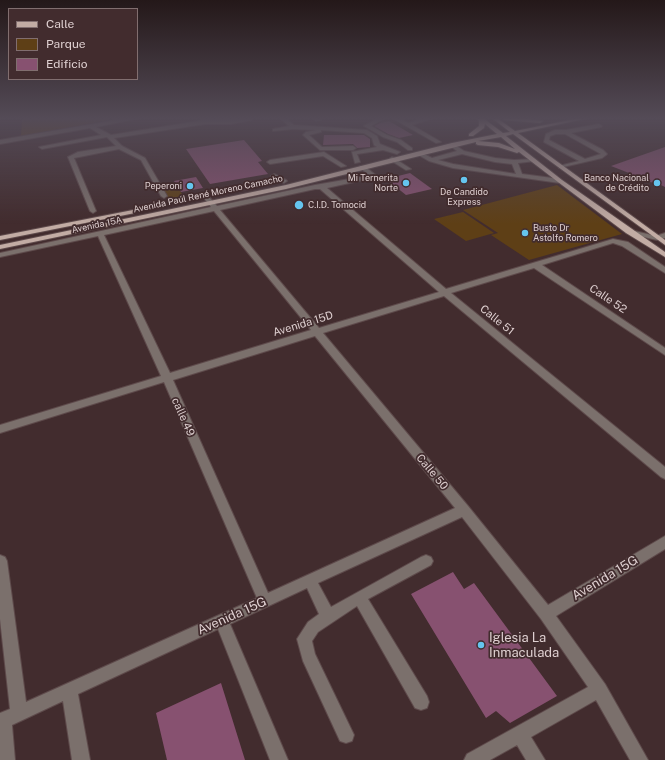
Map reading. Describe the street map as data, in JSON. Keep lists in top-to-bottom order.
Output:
{
  "streets": {
    "main road": ["Avenida Paúl René Moreno Camacho"],
    "street": [
      "Avenida 15A",
      "Calle 52",
      "Calle 51",
      "Avenida 15D",
      "calle 49",
      "Calle 50",
      "Avenida 15G"
    ]
  },
  "crossings": [
    ["Avenida Paúl René Moreno Camacho", "Avenida 15A"],
    ["Avenida Paúl René Moreno Camacho", "Calle 50"],
    ["Avenida 15A", "Calle 51"],
    ["Avenida 15A", "calle 49"],
    ["Avenida 15A", "Calle 50"],
    ["Calle 52", "Avenida 15D"],
    ["Calle 51", "Avenida 15D"],
    ["Avenida 15D", "calle 49"],
    ["Avenida 15D", "Calle 50"],
    ["calle 49", "Avenida 15G"],
    ["Calle 50", "Avenida 15G"]
  ],
  "places": [
    "De Candido Express",
    "Mi Ternerita Norte",
    "Banco Nacional de Crédito",
    "Peperoni",
    "C.I.D. Tomocid",
    "Busto Dr Astolfo Romero",
    "Iglesia La Inmaculada"
  ],
  "legend": ["Calle", "Parque", "Edificio"]
}
